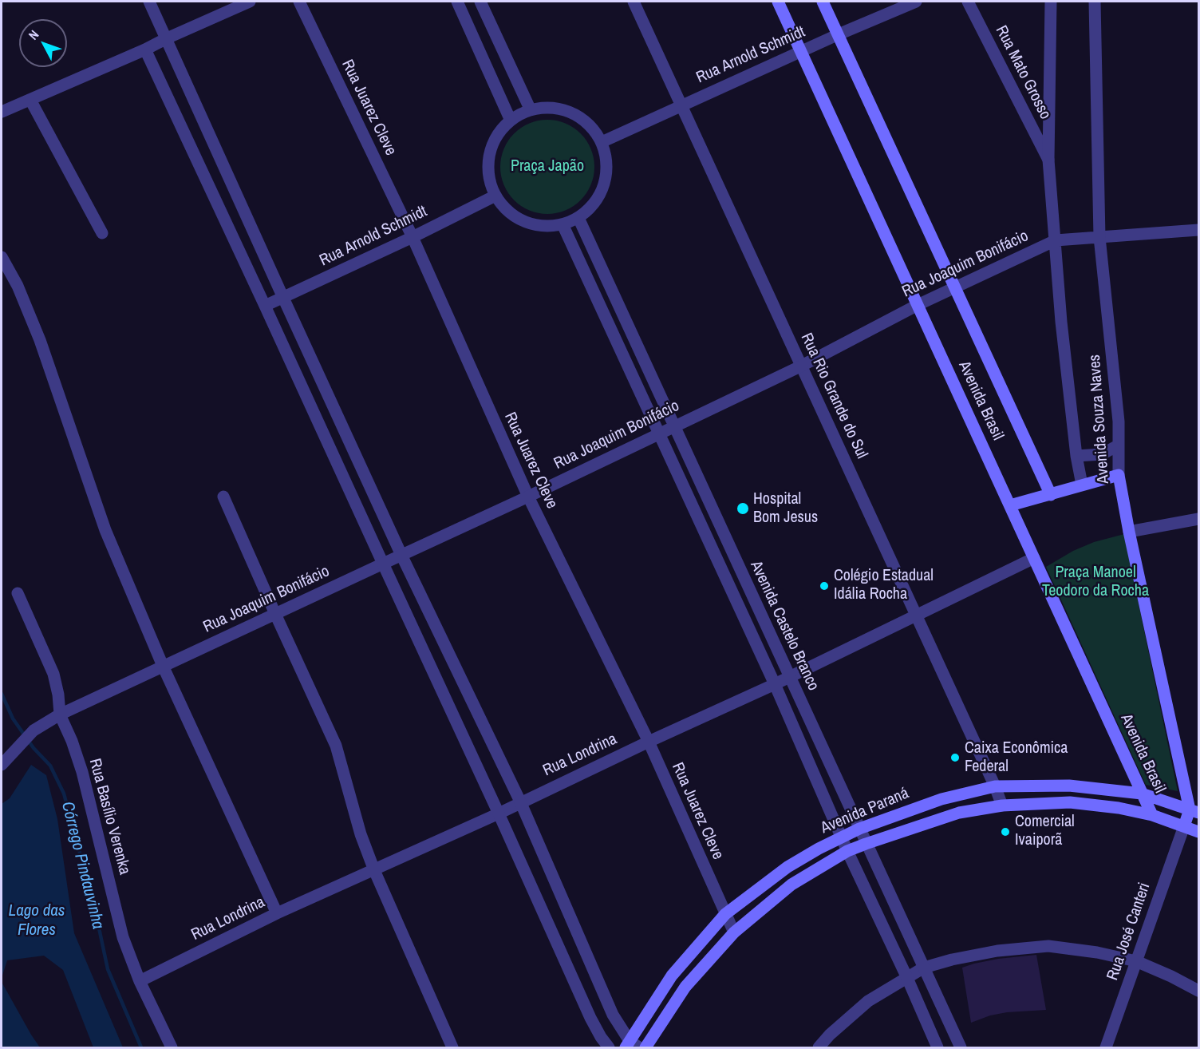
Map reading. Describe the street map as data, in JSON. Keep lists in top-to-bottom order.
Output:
{
  "streets": {
    "main road": ["Avenida Brasil", "Avenida Souza Naves", "Avenida Paraná"],
    "street": [
      "Rua Arnold Schmidt",
      "Rua Mato Grosso",
      "Rua Juarez Cleve",
      "Rua Joaquim Bonifácio",
      "Rua Rio Grande do Sul",
      "Avenida Castelo Branco",
      "Rua Londrina",
      "Rua Basílio Verenka",
      "Rua José Canteri"
    ]
  },
  "crossings": [
    ["Rua Arnold Schmidt", "Rua Juarez Cleve"],
    ["Rua Arnold Schmidt", "Rua Rio Grande do Sul"],
    ["Rua Arnold Schmidt", "Avenida Brasil"],
    ["Rua Arnold Schmidt", "Avenida Castelo Branco"],
    ["Rua Mato Grosso", "Avenida Souza Naves"],
    ["Rua Juarez Cleve", "Rua Joaquim Bonifácio"],
    ["Rua Juarez Cleve", "Rua Londrina"],
    ["Rua Juarez Cleve", "Avenida Paraná"],
    ["Rua Joaquim Bonifácio", "Rua Rio Grande do Sul"],
    ["Rua Joaquim Bonifácio", "Avenida Brasil"],
    ["Rua Joaquim Bonifácio", "Avenida Souza Naves"],
    ["Rua Joaquim Bonifácio", "Avenida Castelo Branco"],
    ["Rua Joaquim Bonifácio", "Rua Basílio Verenka"],
    ["Rua Rio Grande do Sul", "Rua Londrina"],
    ["Rua Rio Grande do Sul", "Avenida Paraná"],
    ["Avenida Brasil", "Rua Londrina"],
    ["Avenida Brasil", "Avenida Paraná"],
    ["Avenida Souza Naves", "Avenida Paraná"],
    ["Avenida Castelo Branco", "Rua Londrina"],
    ["Avenida Castelo Branco", "Avenida Paraná"],
    ["Rua Londrina", "Rua Basílio Verenka"],
    ["Avenida Paraná", "Rua José Canteri"]
  ],
  "water": ["Córrego Pindauvinha", "Lago das Flores"],
  "parks": ["Praça Japão", "Praça Manoel Teodoro da Rocha"],
  "places": [
    "Hospital Bom Jesus",
    "Colégio Estadual Idália Rocha",
    "Caixa Econômica Federal",
    "Comercial Ivaiporã"
  ],
  "north": "top left"
}
